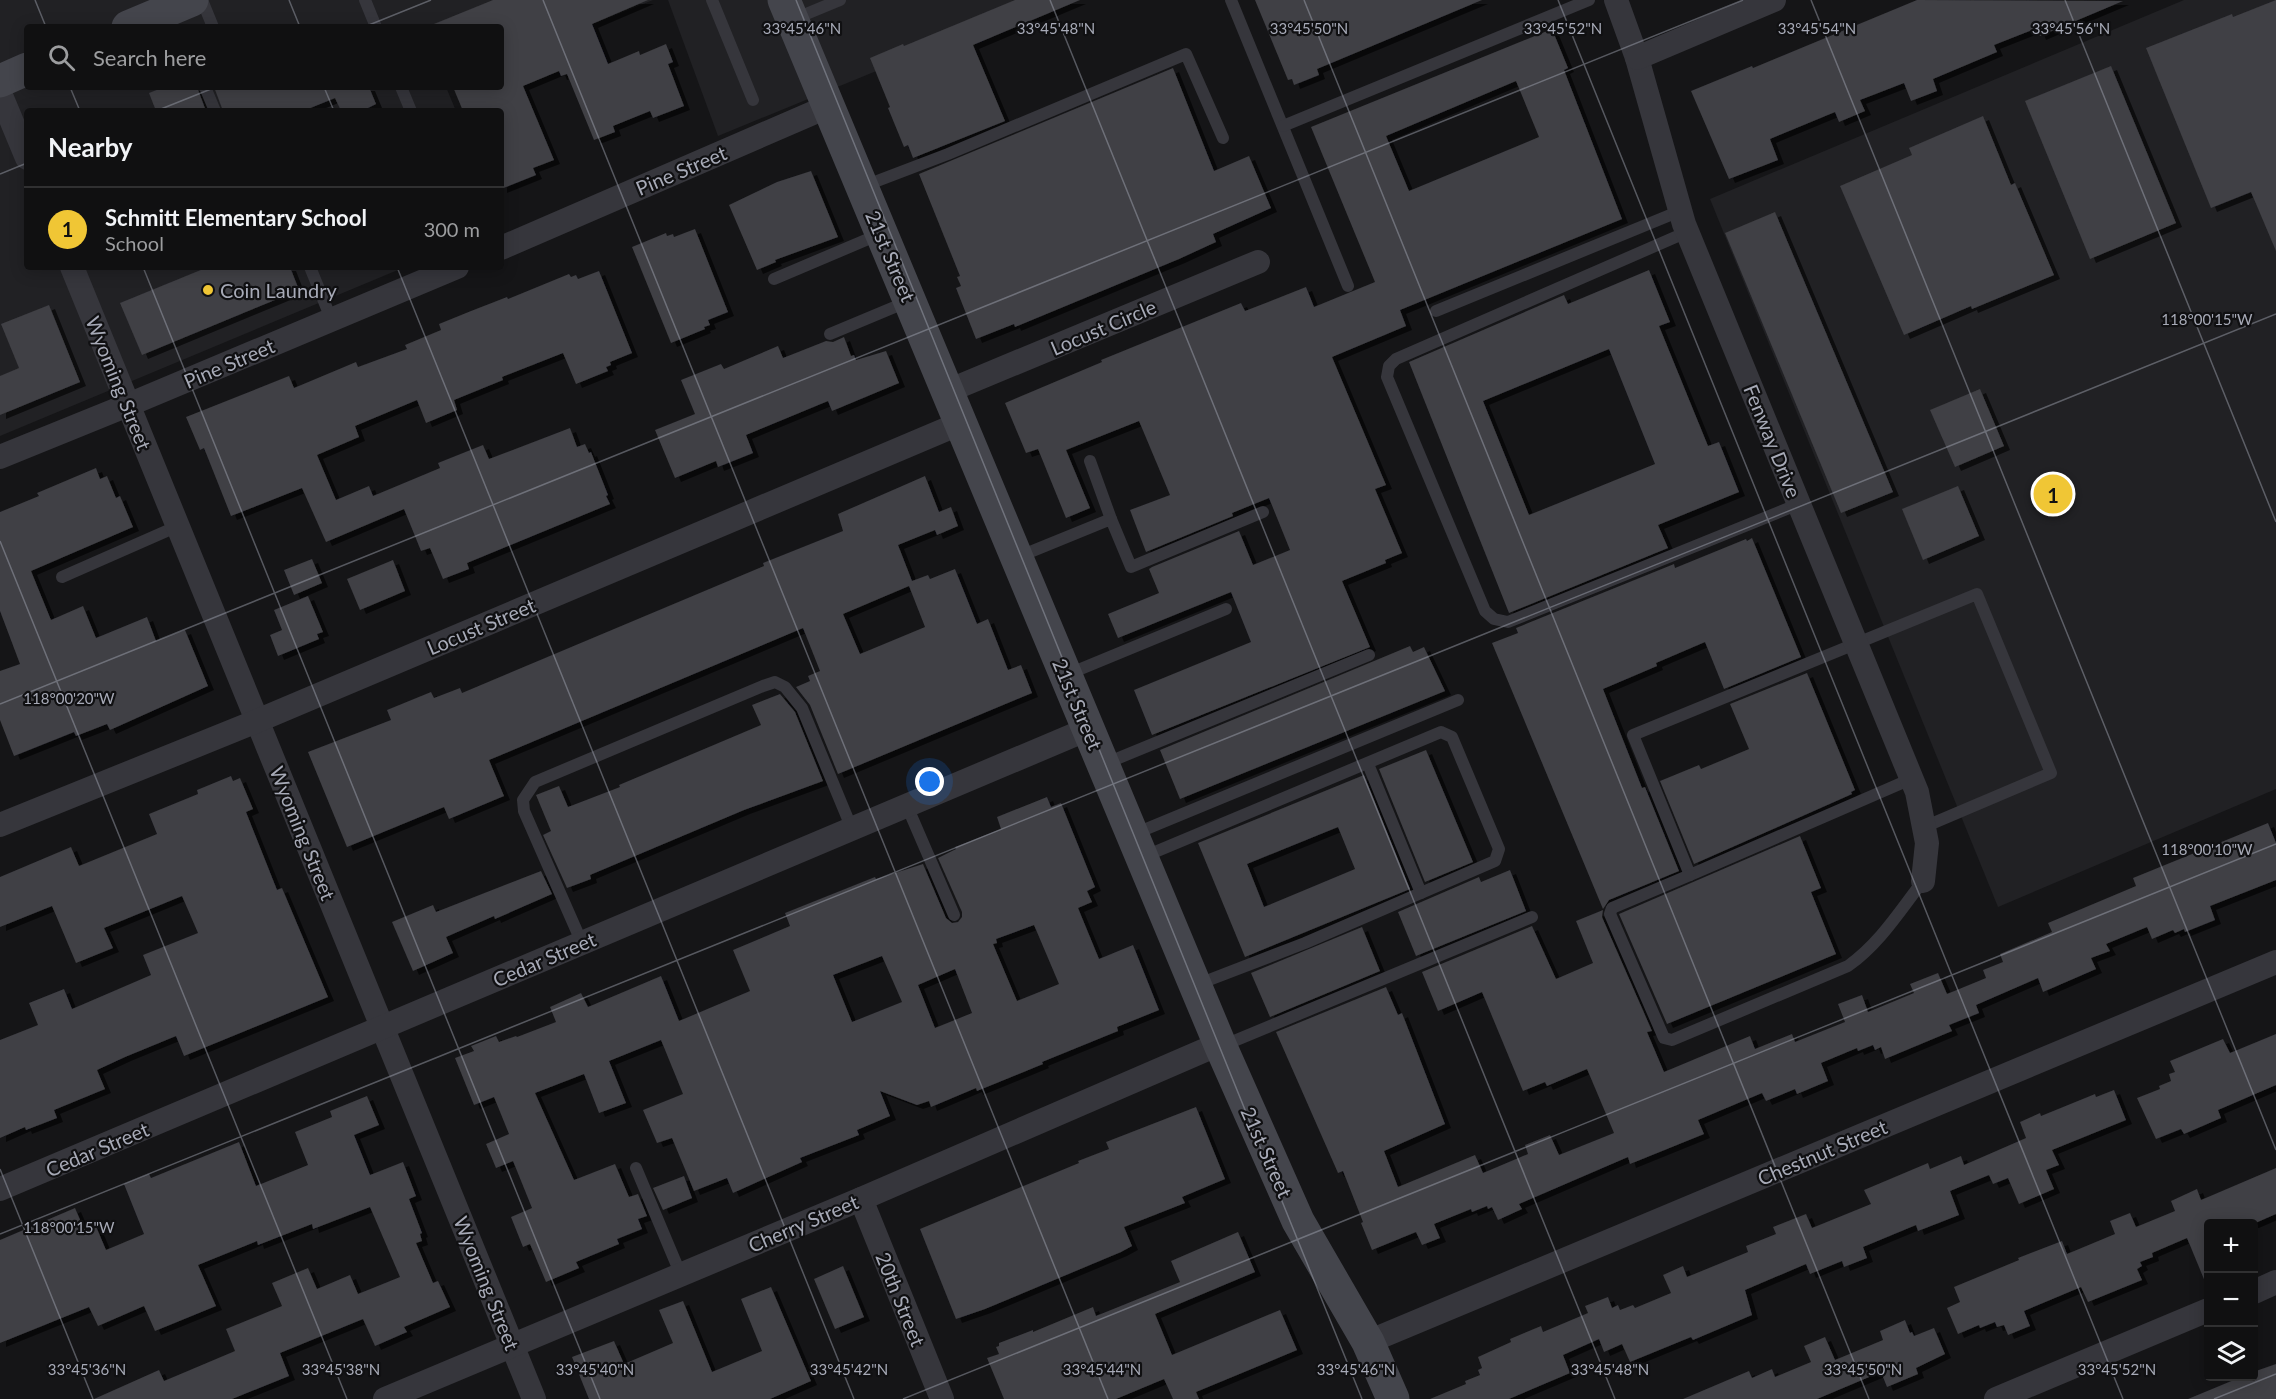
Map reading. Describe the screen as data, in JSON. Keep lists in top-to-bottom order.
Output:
{
  "streets": {
    "street": [
      "Pine Street",
      "21st Street",
      "Locust Circle",
      "Wyoming Street",
      "Fenway Drive",
      "Locust Street",
      "Cedar Street",
      "Chestnut Street",
      "Cherry Street",
      "20th Street"
    ]
  },
  "crossings": [
    ["Pine Street", "21st Street"],
    ["Pine Street", "Wyoming Street"],
    ["21st Street", "Locust Circle"],
    ["21st Street", "Locust Street"],
    ["21st Street", "Cedar Street"],
    ["21st Street", "Chestnut Street"],
    ["21st Street", "Cherry Street"],
    ["Wyoming Street", "Locust Street"],
    ["Wyoming Street", "Cedar Street"],
    ["Wyoming Street", "Cherry Street"],
    ["Cherry Street", "20th Street"]
  ],
  "places": ["Coin Laundry"],
  "page": {
    "search": "Search here",
    "heading": "Nearby",
    "list": [
      {
        "mark": "1",
        "name": "Schmitt Elementary School",
        "note": "School",
        "value": "300 m"
      }
    ],
    "pins": "1",
    "map_buttons": ["+", "−"]
  },
  "coordinates": [
    "33°45'54\"N",
    "33°45'46\"N",
    "33°45'48\"N",
    "33°45'50\"N",
    "33°45'52\"N",
    "33°45'56\"N",
    "118°00'15\"W",
    "118°00'20\"W",
    "118°00'10\"W",
    "33°45'36\"N",
    "33°45'38\"N",
    "33°45'40\"N",
    "33°45'42\"N",
    "33°45'44\"N"
  ]
}
